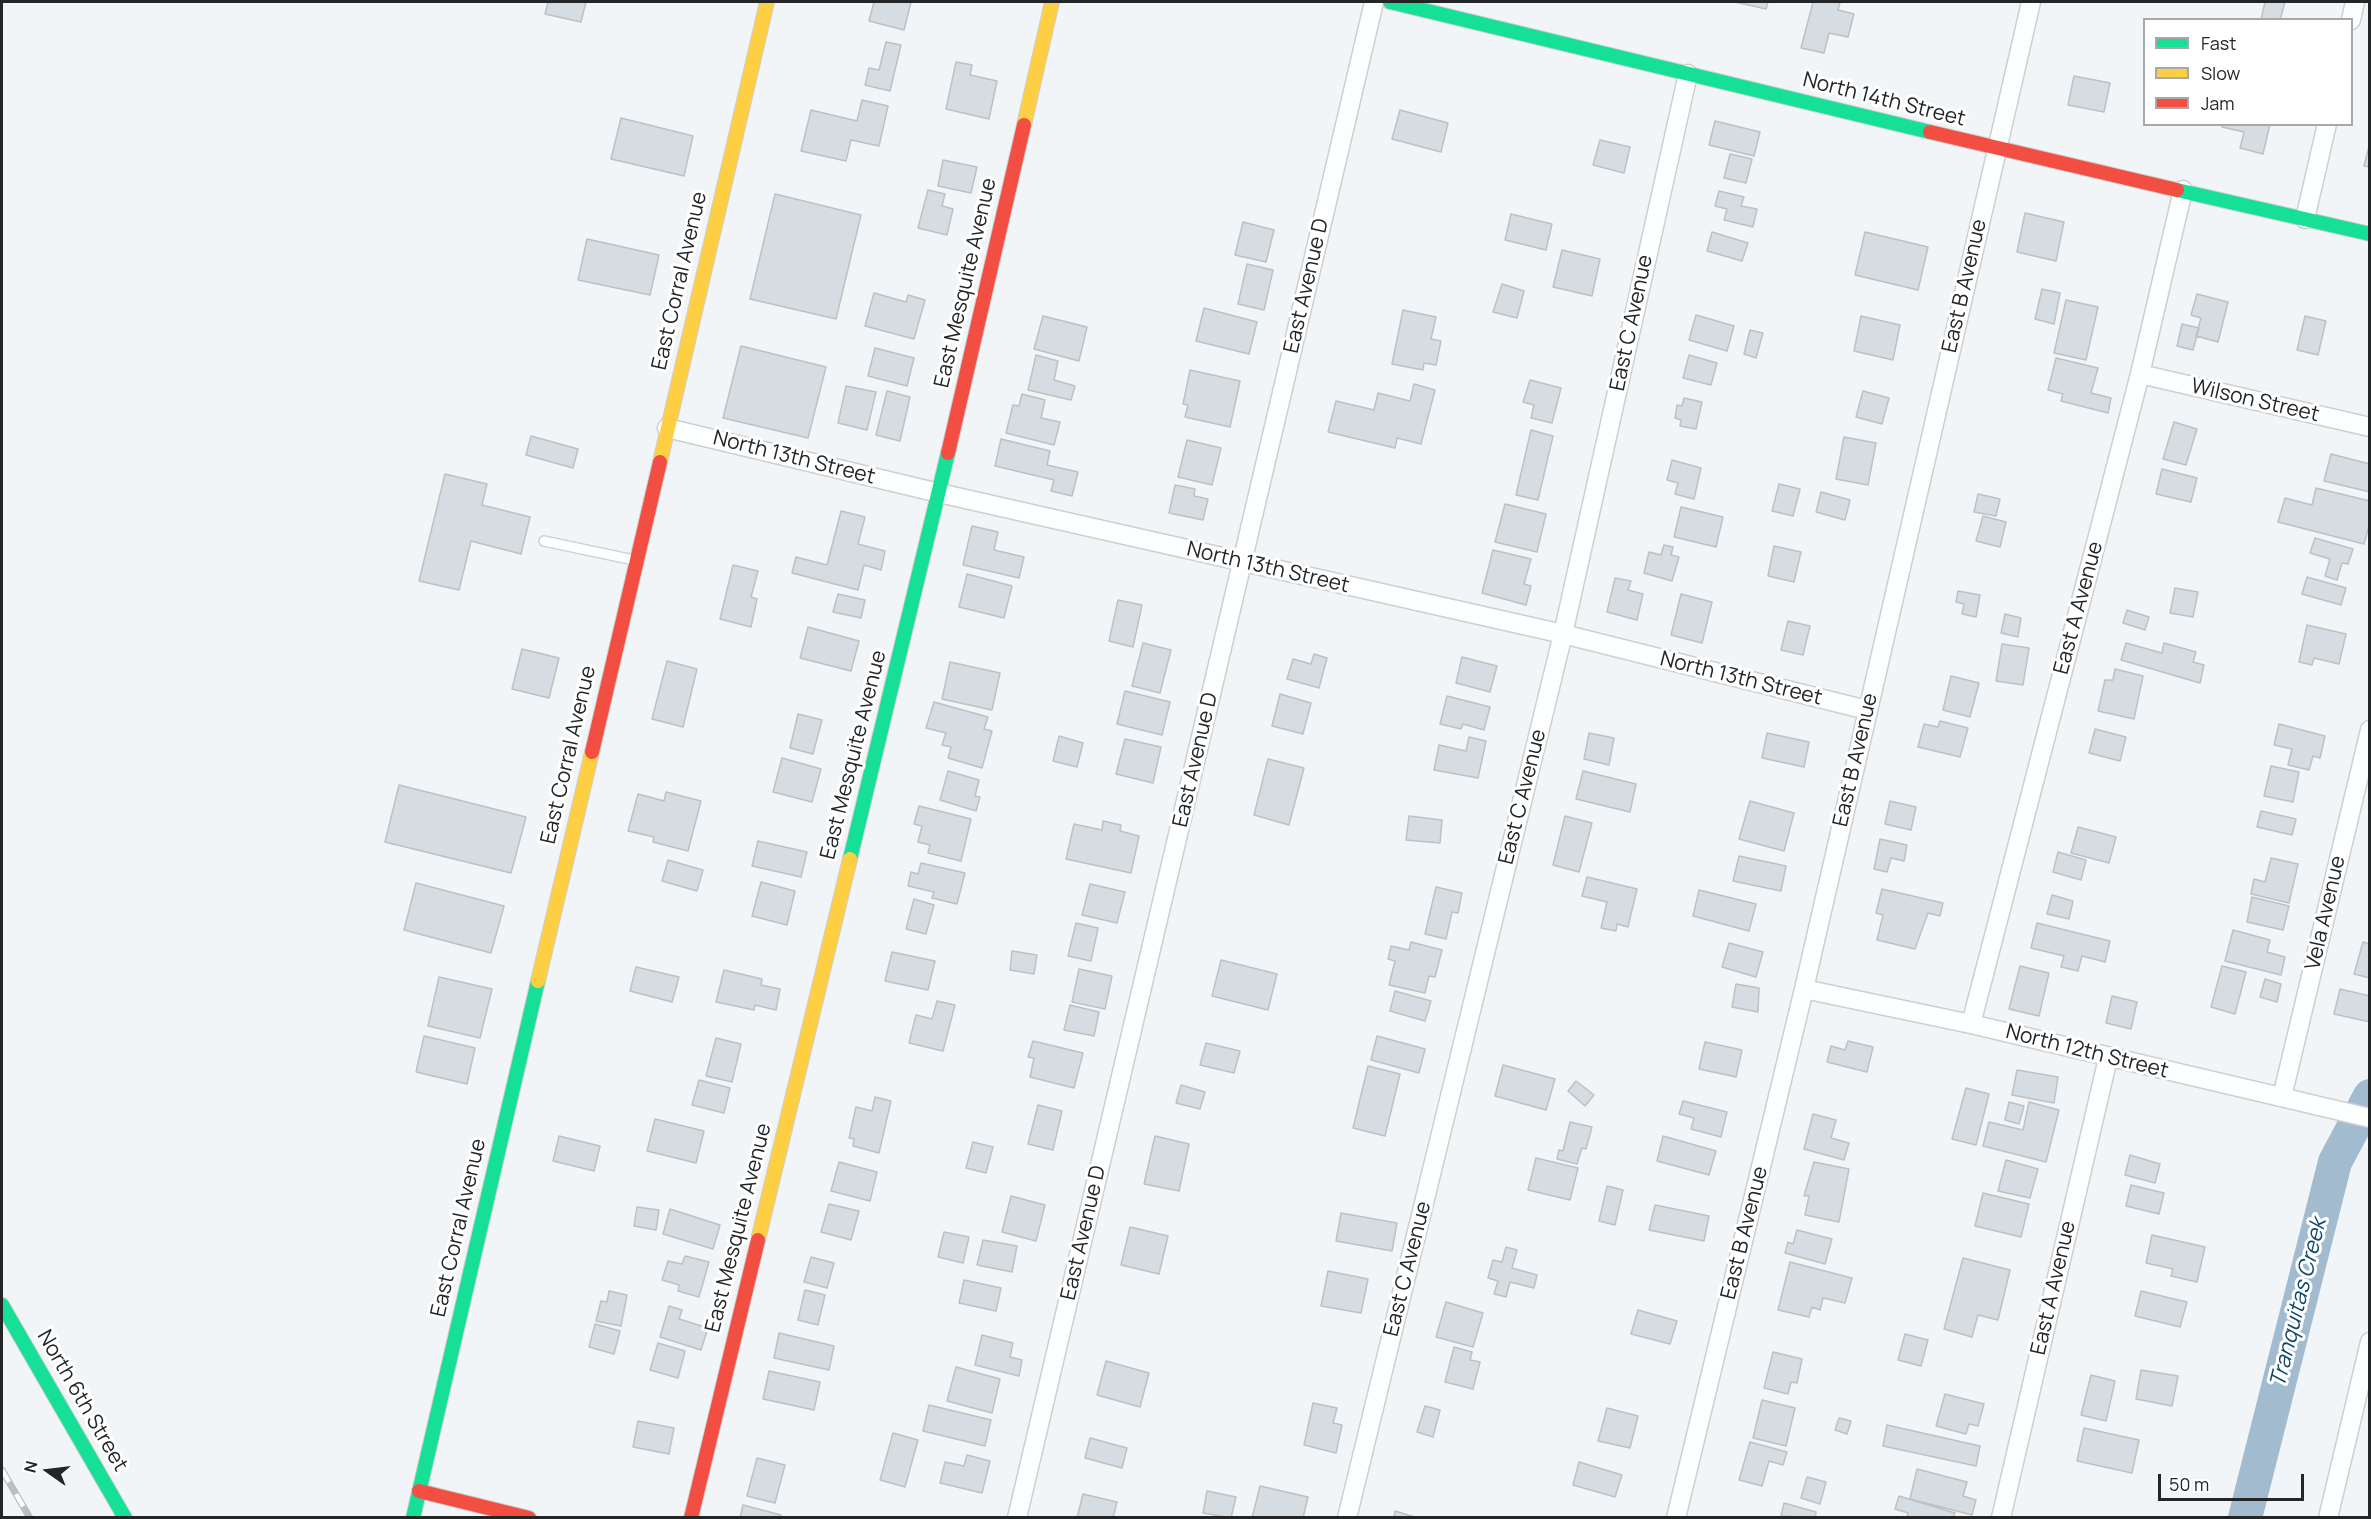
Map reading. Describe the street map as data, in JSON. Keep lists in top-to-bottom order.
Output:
{
  "streets": {
    "main road": [
      "North 14th Street",
      "East Corral Avenue",
      "East Mesquite Avenue",
      "North 6th Street"
    ],
    "street": [
      "East Avenue D",
      "East B Avenue",
      "East C Avenue",
      "Wilson Street",
      "North 13th Street",
      "East A Avenue",
      "Vela Avenue",
      "North 12th Street"
    ]
  },
  "crossings": [
    ["North 14th Street", "East B Avenue"],
    ["North 14th Street", "East C Avenue"],
    ["North 14th Street", "East A Avenue"],
    ["East Corral Avenue", "North 13th Street"],
    ["East Mesquite Avenue", "North 13th Street"],
    ["East Avenue D", "North 13th Street"],
    ["East B Avenue", "North 13th Street"],
    ["East B Avenue", "North 12th Street"],
    ["East C Avenue", "North 13th Street"],
    ["Wilson Street", "East A Avenue"],
    ["East A Avenue", "North 12th Street"],
    ["Vela Avenue", "North 12th Street"]
  ],
  "water": ["Tranquitas Creek"],
  "legend": ["Fast", "Slow", "Jam"],
  "scale_bar": "50 m",
  "north": "left"
}
